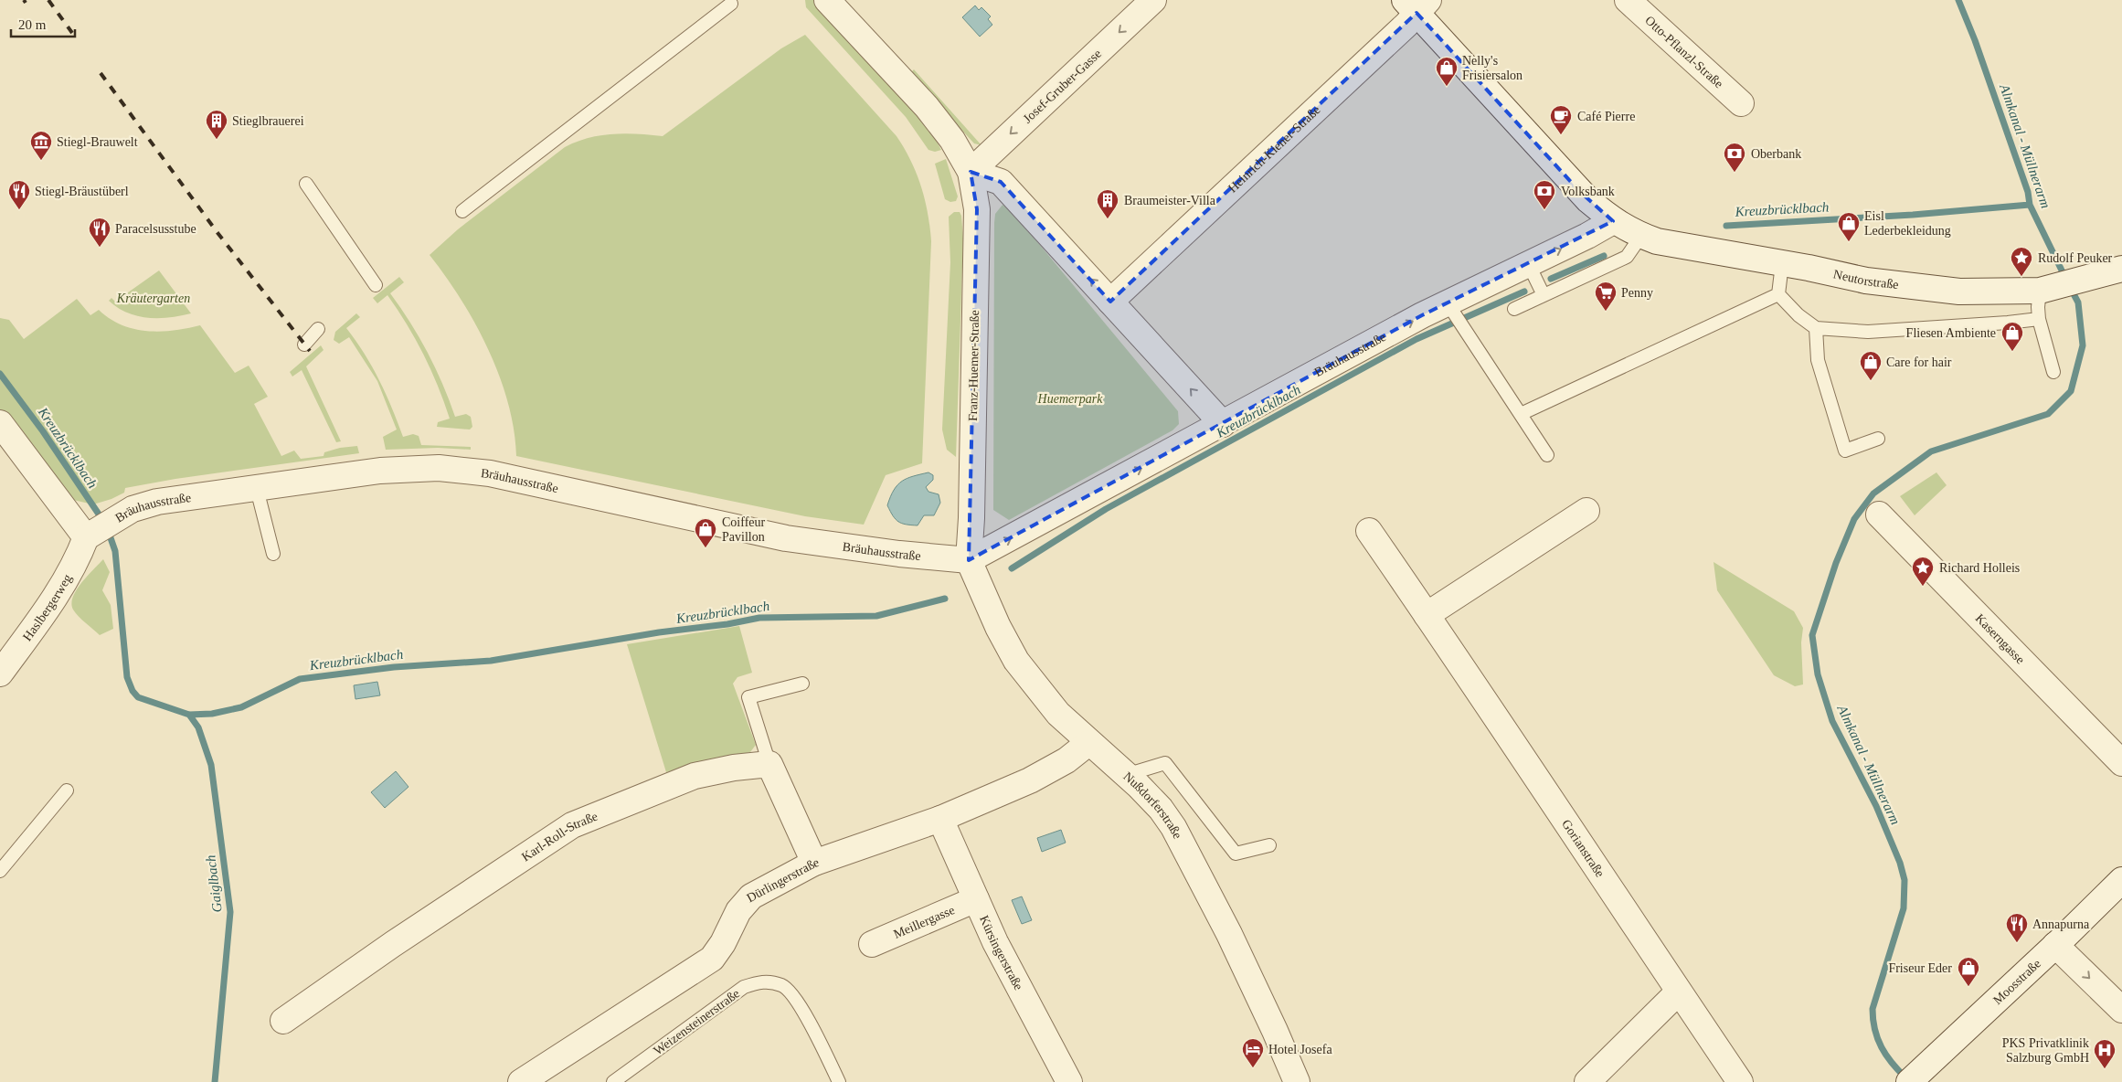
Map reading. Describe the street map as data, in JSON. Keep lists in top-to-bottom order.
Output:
{
  "streets": {
    "street": [
      "Otto-Pflanzl-Straße",
      "Josef-Gruber-Gasse",
      "Heinrich-Kiener-Straße",
      "Neutorstraße",
      "Bräuhausstraße",
      "Franz-Huemer-Straße",
      "Haslbergerweg",
      "Kaserngasse",
      "Nußdorferstraße",
      "Karl-Roll-Straße",
      "Gorianstraße",
      "Dürlingerstraße",
      "Meillergasse",
      "Kürsingerstraße",
      "Moosstraße"
    ],
    "lane": ["Weizensteinerstraße"]
  },
  "crossings": [
    ["Josef-Gruber-Gasse", "Franz-Huemer-Straße"],
    ["Heinrich-Kiener-Straße", "Neutorstraße"],
    ["Neutorstraße", "Bräuhausstraße"],
    ["Bräuhausstraße", "Franz-Huemer-Straße"],
    ["Bräuhausstraße", "Haslbergerweg"],
    ["Bräuhausstraße", "Nußdorferstraße"],
    ["Franz-Huemer-Straße", "Nußdorferstraße"],
    ["Nußdorferstraße", "Dürlingerstraße"],
    ["Dürlingerstraße", "Kürsingerstraße"],
    ["Meillergasse", "Kürsingerstraße"]
  ],
  "one_way": ["Josef-Gruber-Gasse", "Bräuhausstraße"],
  "water": ["Almkanal - Müllnerarm", "Kreuzbrücklbach", "Gaiglbach"],
  "parks": ["Kräutergarten", "Huemerpark"],
  "places": {
    "shop": [
      "Nelly's Frisiersalon",
      "Eisl Lederbekleidung",
      "Fliesen Ambiente",
      "Care for hair",
      "Coiffeur Pavillon",
      "Friseur Eder"
    ],
    "cafe": ["Café Pierre"],
    "building": ["Stieglbrauerei", "Braumeister-Villa"],
    "museum": ["Stiegl-Brauwelt"],
    "bank": ["Oberbank", "Volksbank"],
    "restaurant": ["Stiegl-Bräustüberl", "Paracelsusstube", "Annapurna"],
    "place": ["Rudolf Peuker", "Richard Holleis"],
    "supermarket": ["Penny"],
    "hotel": ["Hotel Josefa"],
    "hospital": ["PKS Privatklinik Salzburg GmbH"]
  },
  "scale_bar": "20 m"
}
